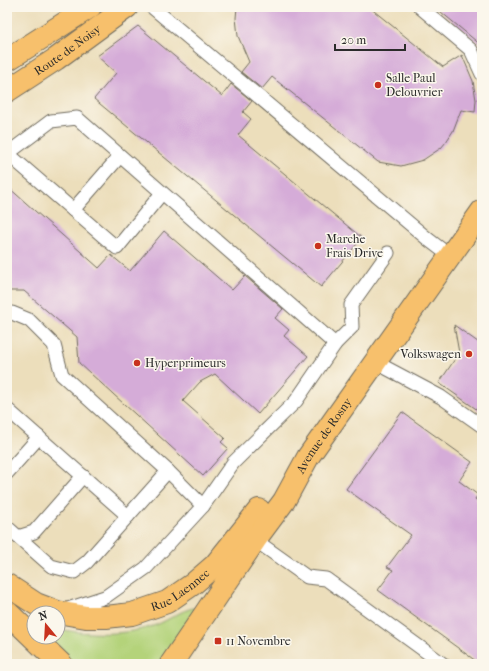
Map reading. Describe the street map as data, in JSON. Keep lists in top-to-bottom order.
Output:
{
  "streets": {
    "main road": ["Route de Noisy", "Avenue de Rosny", "Rue Laennec"]
  },
  "crossings": [
    ["Avenue de Rosny", "Rue Laennec"]
  ],
  "places": {
    "other": [
      "Salle Paul Delouvrier",
      "Marche Frais Drive",
      "Volkswagen",
      "Hyperprimeurs"
    ],
    "transit": ["11 Novembre"]
  },
  "scale_bar": "20 m",
  "north": "top"
}
